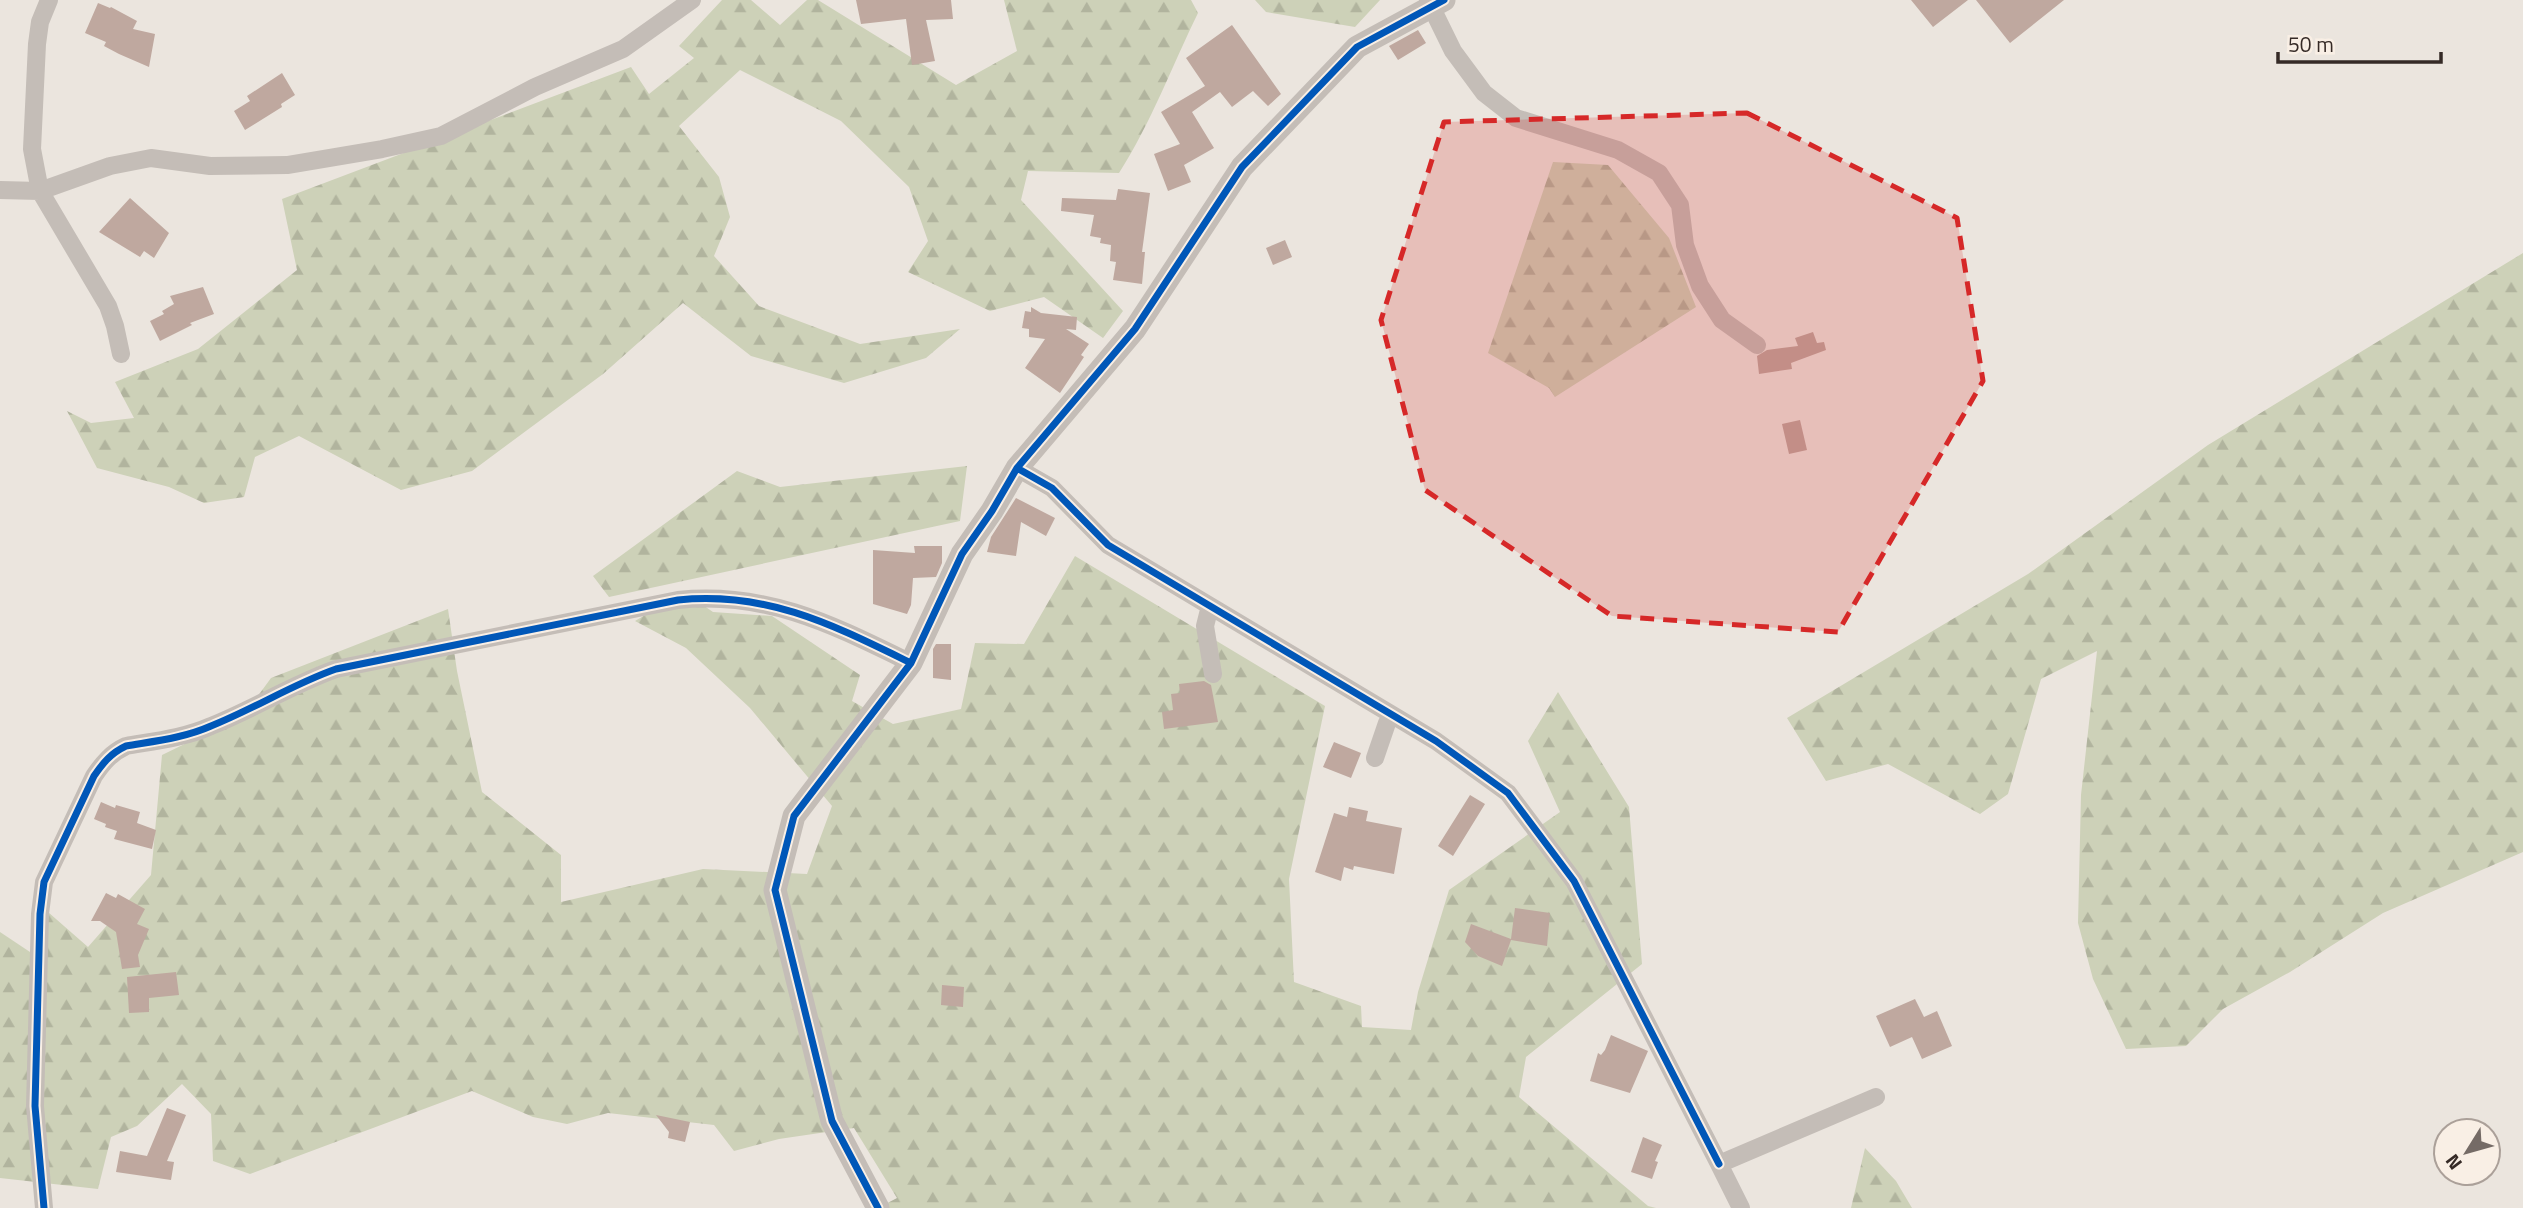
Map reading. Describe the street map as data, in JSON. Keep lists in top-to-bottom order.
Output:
{
  "scale_bar": "50 m",
  "north": "bottom left"
}
